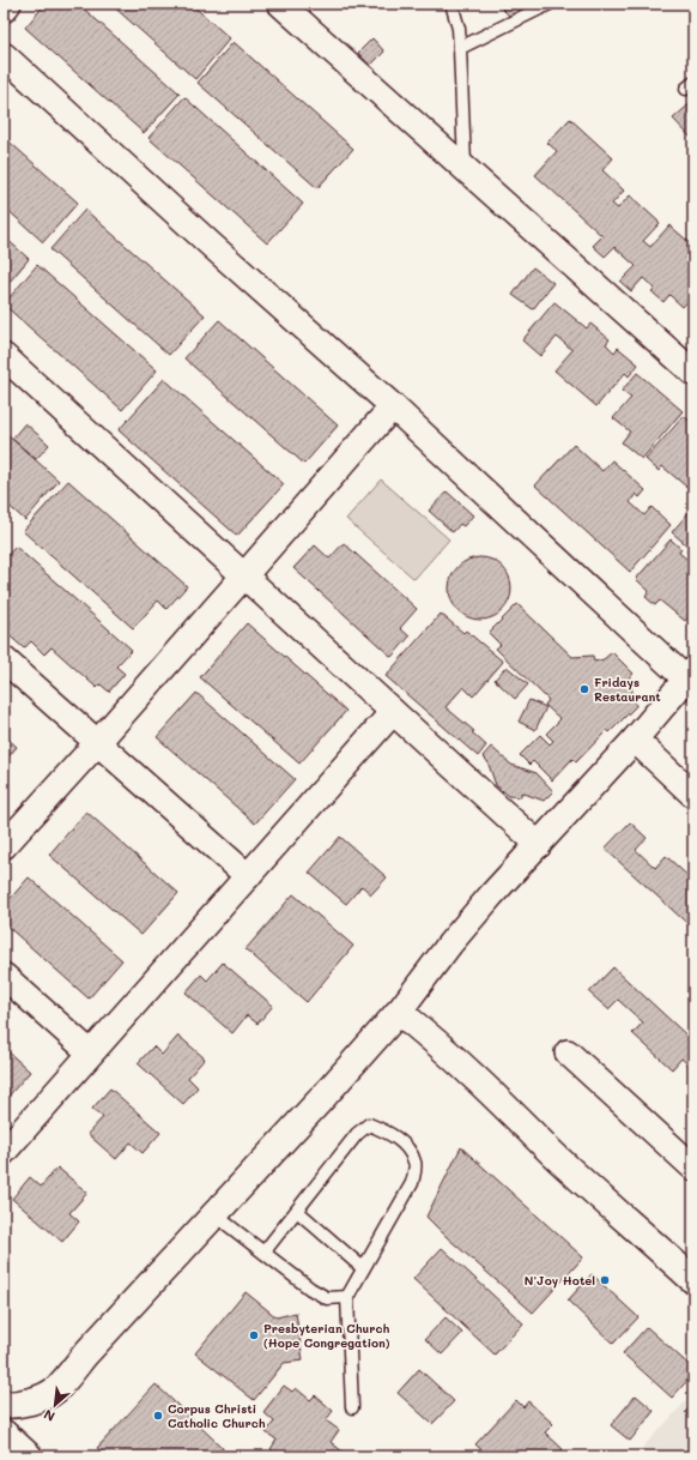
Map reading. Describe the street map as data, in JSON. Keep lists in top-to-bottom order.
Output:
{
  "places": [
    "Fridays Restaurant",
    "N'Joy Hotel",
    "Presbyterian Church (Hope Congregation)",
    "Corpus Christi Catholic Church"
  ],
  "north": "bottom left"
}
